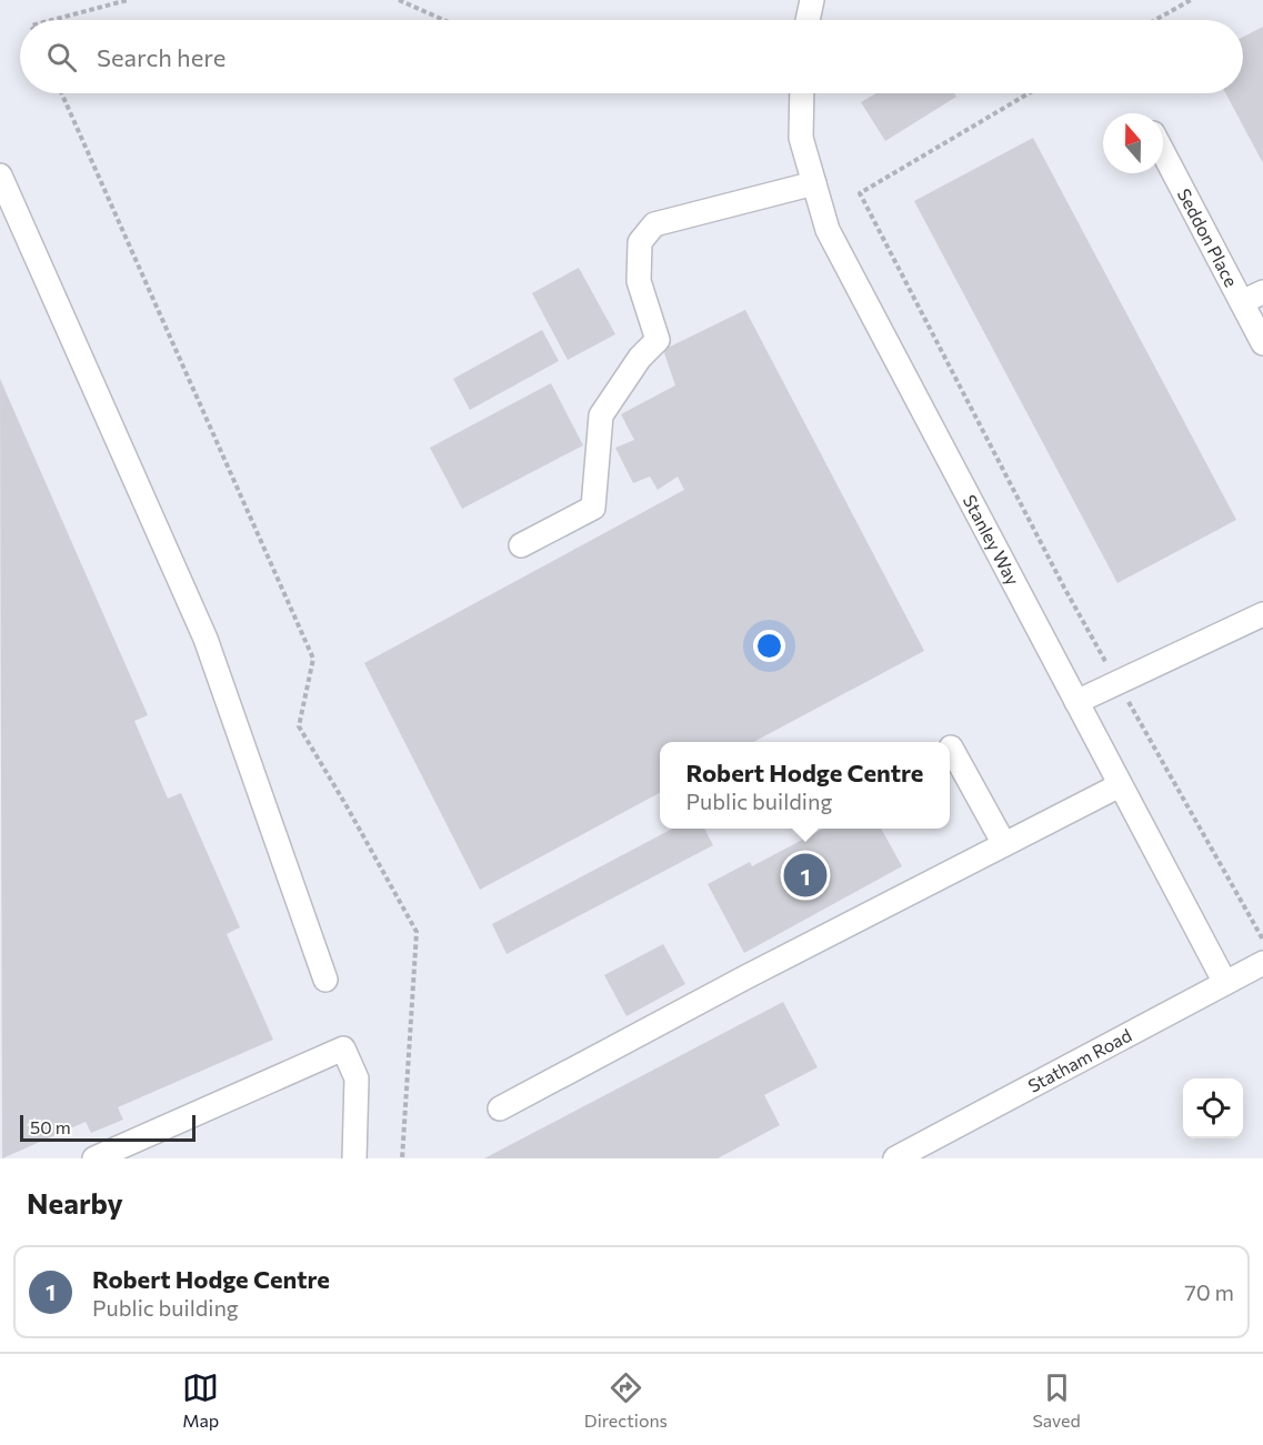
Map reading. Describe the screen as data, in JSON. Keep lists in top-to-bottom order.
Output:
{
  "streets": {
    "street": ["Seddon Place", "Stanley Way", "Statham Road"]
  },
  "crossings": [
    ["Stanley Way", "Statham Road"]
  ],
  "scale_bar": "50 m",
  "north": "top",
  "page": {
    "search": "Search here",
    "popup": ["Robert Hodge Centre", "Public building"],
    "pins": "1",
    "scale": "50 m",
    "heading": "Nearby",
    "list": [
      {
        "mark": "1",
        "name": "Robert Hodge Centre",
        "note": "Public building",
        "value": "70 m"
      }
    ],
    "nav": ["Map", "Directions", "Saved"]
  }
}
